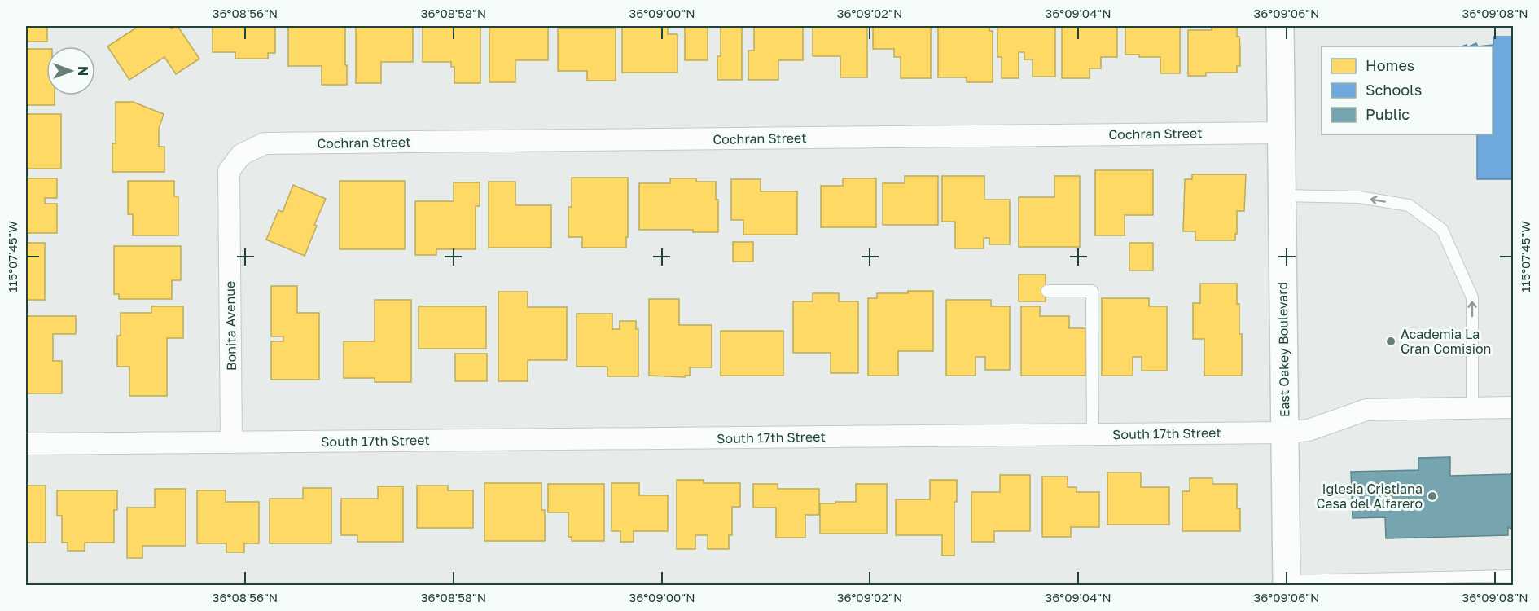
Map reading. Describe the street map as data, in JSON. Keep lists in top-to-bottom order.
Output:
{
  "streets": {
    "street": [
      "Cochran Street",
      "Bonita Avenue",
      "East Oakey Boulevard",
      "South 17th Street"
    ]
  },
  "crossings": [
    ["Cochran Street", "Bonita Avenue"],
    ["Cochran Street", "East Oakey Boulevard"],
    ["Bonita Avenue", "South 17th Street"],
    ["East Oakey Boulevard", "South 17th Street"]
  ],
  "places": ["Academia La Gran Comision", "Iglesia Cristiana Casa del Alfarero"],
  "legend": ["Homes", "Schools", "Public"],
  "north": "right",
  "coordinates": [
    "36°08'56\"N",
    "36°08'58\"N",
    "36°09'00\"N",
    "36°09'02\"N",
    "36°09'04\"N",
    "36°09'06\"N",
    "36°09'08\"N",
    "115°07'45\"W"
  ]
}
